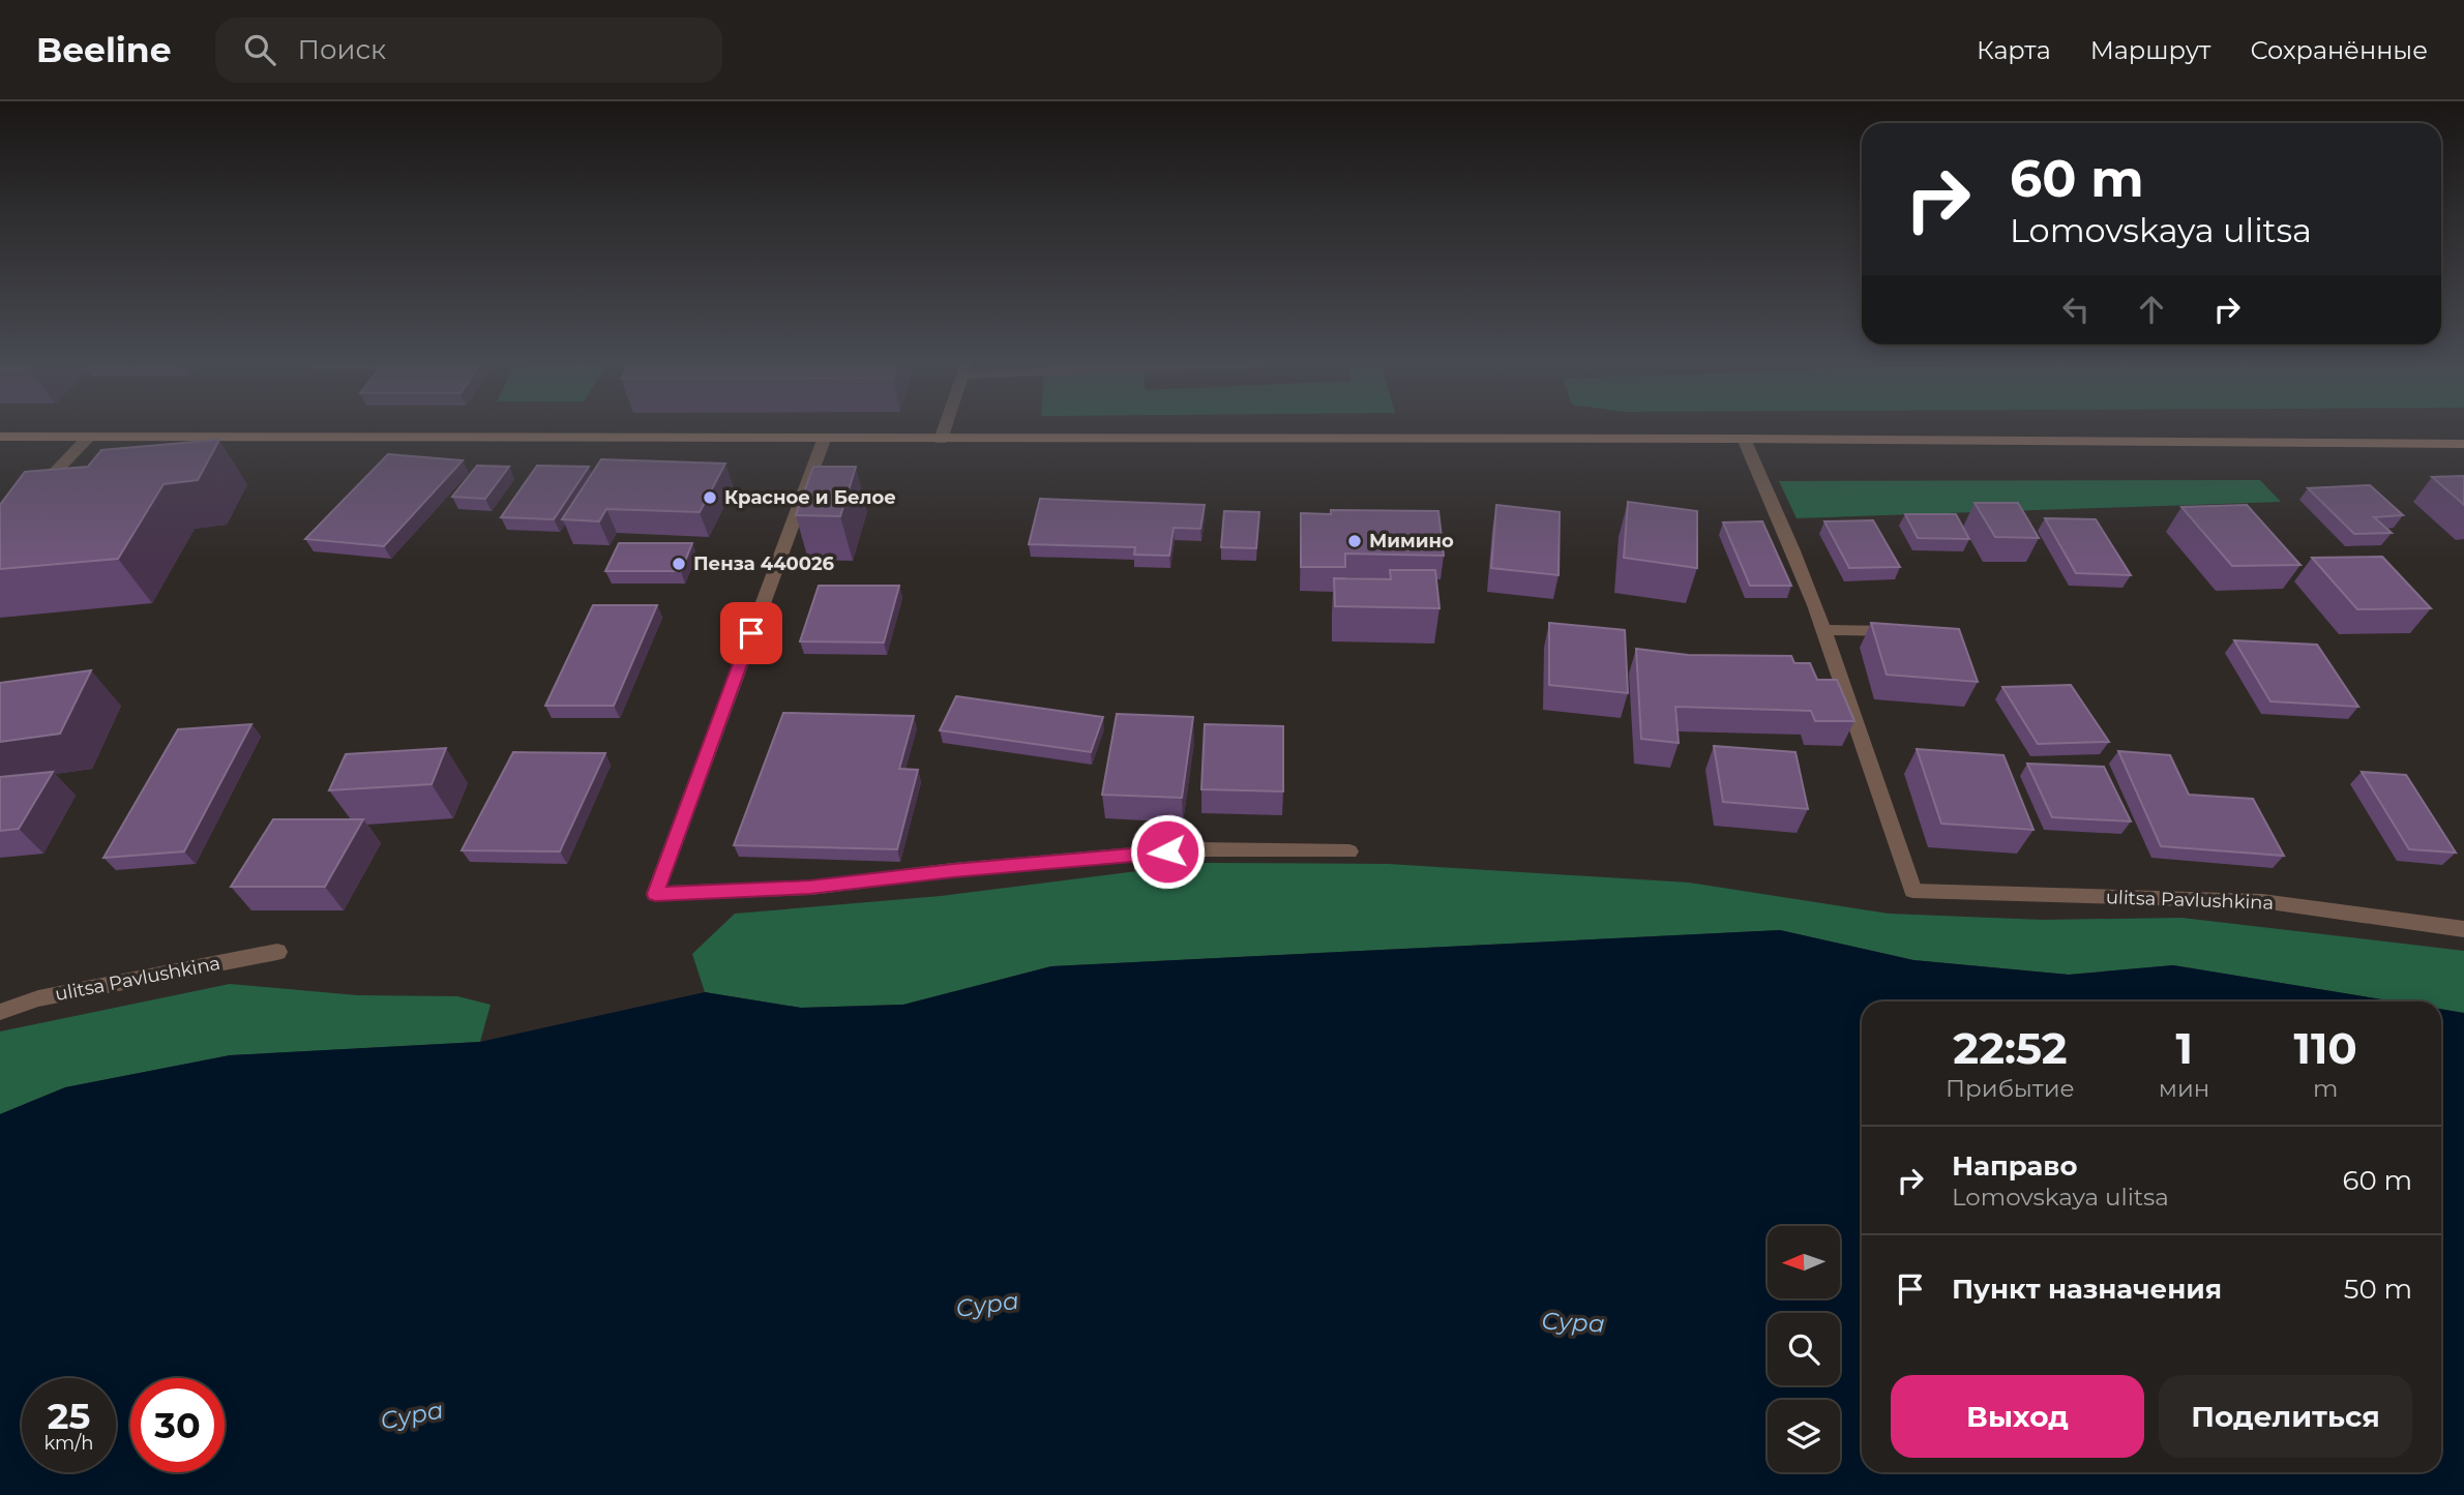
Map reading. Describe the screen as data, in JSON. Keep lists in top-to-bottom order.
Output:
{
  "streets": {
    "street": ["ulitsa Pavlushkina"]
  },
  "water": ["Сура"],
  "places": ["Красное и Белое", "Мимино", "Пенза 440026"],
  "north": "left",
  "page": {
    "header": "Beeline",
    "search": "Поиск",
    "nav": ["Карта", "Маршрут", "Сохранённые"],
    "turn": ["60 m", "Lomovskaya ulitsa"],
    "eta": [
      "22:52",
      "Прибытие",
      "1",
      "мин",
      "110",
      "m"
    ],
    "list": [
      {
        "name": "Направо",
        "note": "Lomovskaya ulitsa",
        "value": "60 m"
      },
      {
        "name": "Пункт назначения",
        "value": "50 m"
      }
    ],
    "buttons": ["Выход", "Поделиться"],
    "speed": "25 km/h",
    "limit": "30"
  }
}
